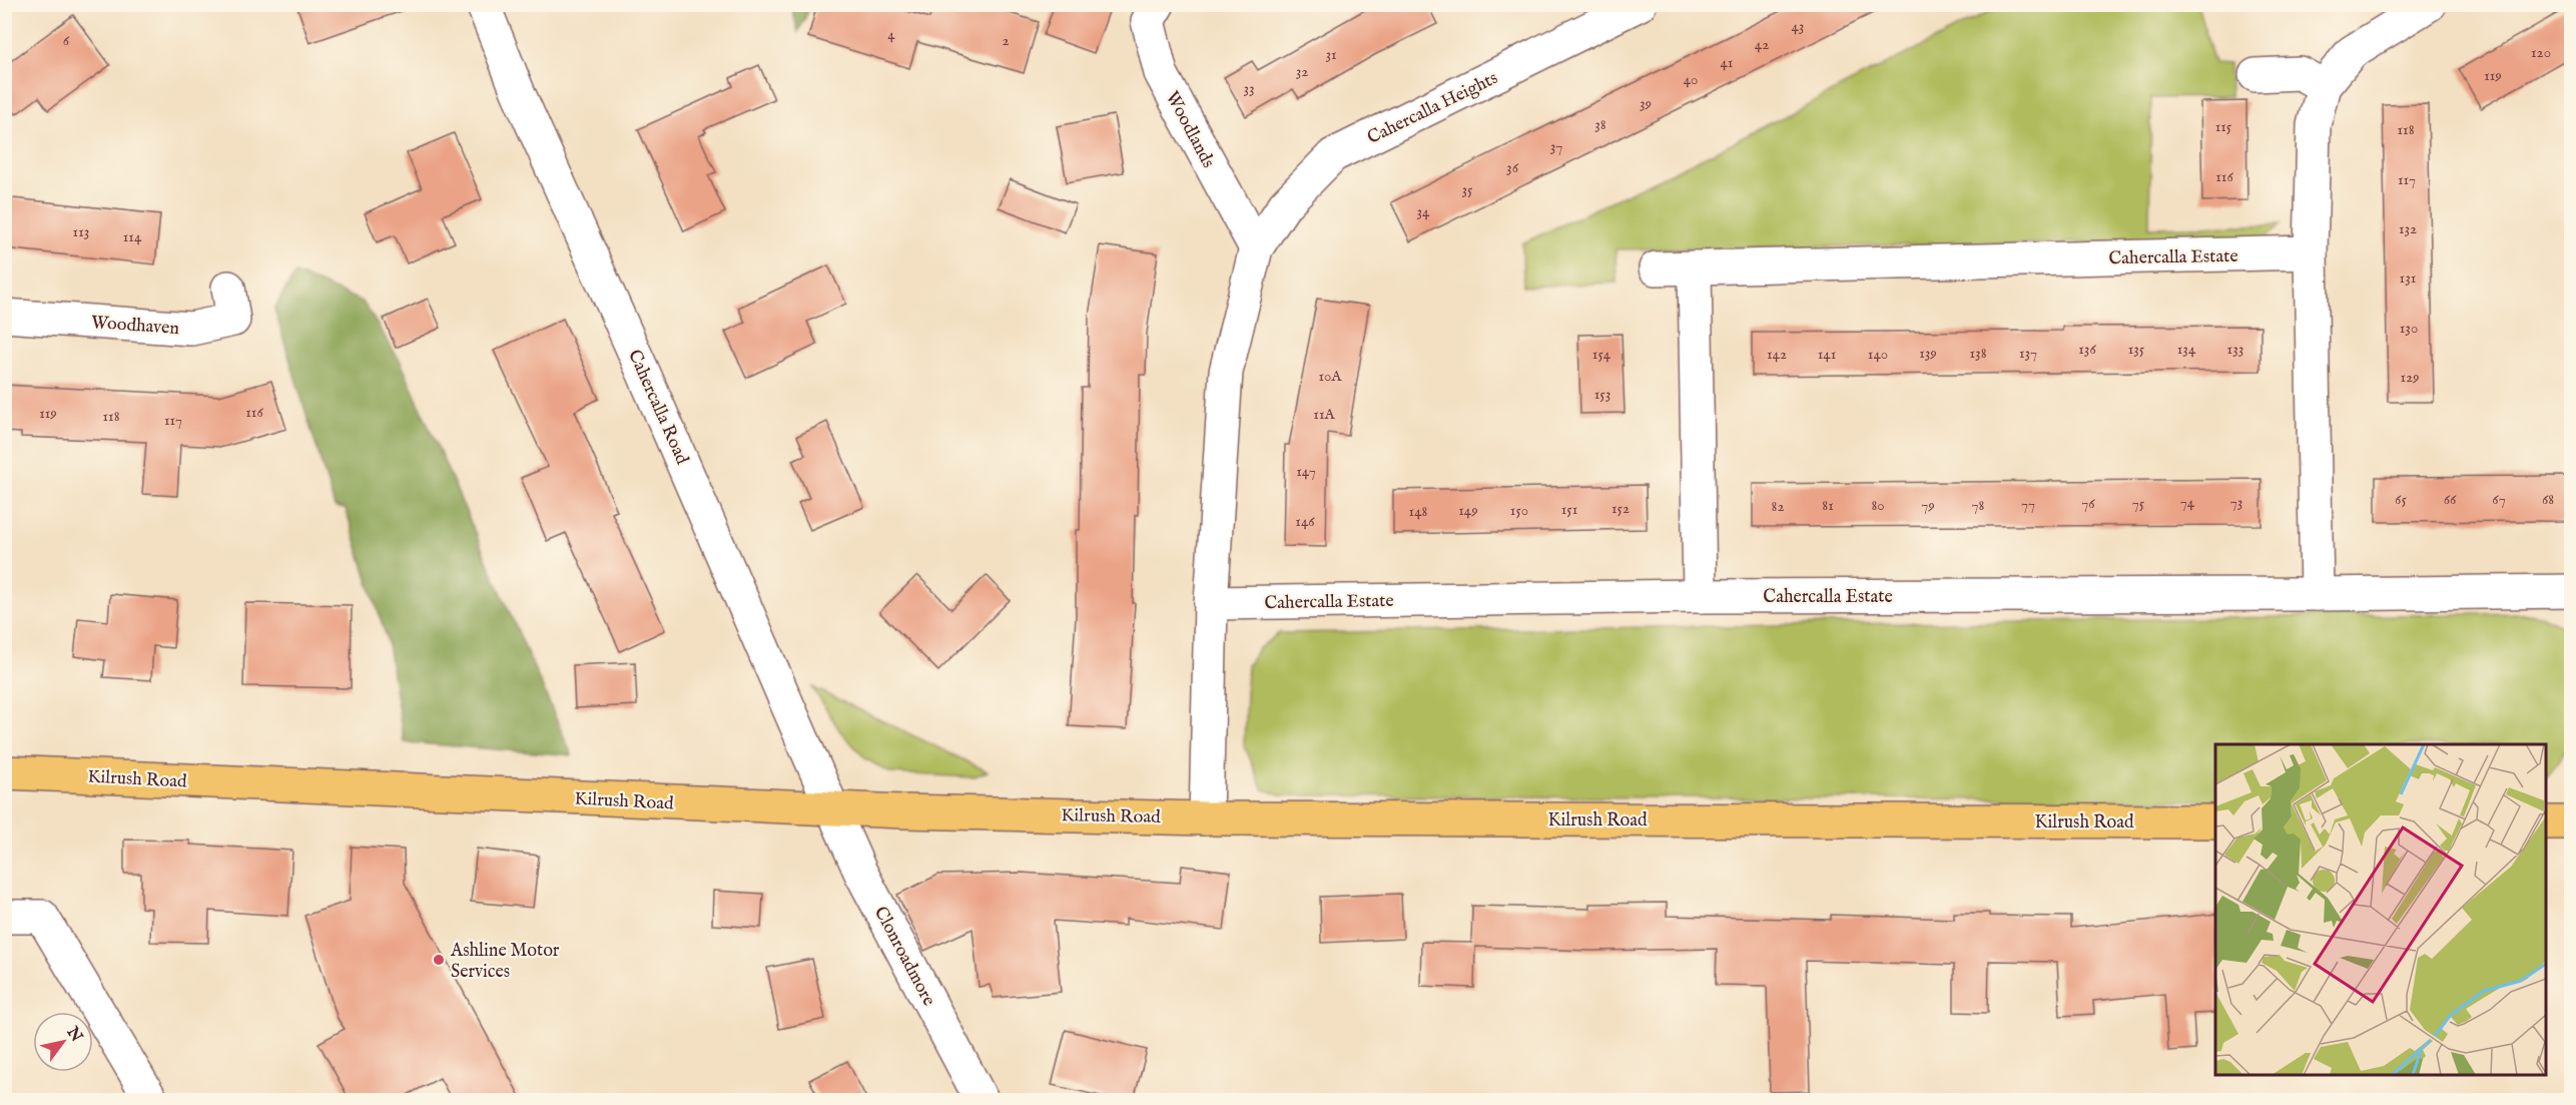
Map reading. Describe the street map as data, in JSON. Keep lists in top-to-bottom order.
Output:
{
  "streets": {
    "main road": ["Kilrush Road"],
    "street": [
      "Cahercalla Heights",
      "Woodlands",
      "Cahercalla Estate",
      "Woodhaven",
      "Cahercalla Road",
      "Clonroadmore"
    ]
  },
  "crossings": [
    ["Cahercalla Heights", "Woodlands"],
    ["Cahercalla Road", "Kilrush Road"],
    ["Cahercalla Road", "Clonroadmore"],
    ["Kilrush Road", "Clonroadmore"]
  ],
  "places": ["Ashline Motor Services"],
  "house_numbers": [
    "43",
    "4",
    "6",
    "2",
    "42",
    "120",
    "31",
    "41",
    "32",
    "119",
    "40",
    "33",
    "39",
    "38",
    "115",
    "118",
    "37",
    "36",
    "116",
    "117",
    "35",
    "34",
    "132",
    "113",
    "114",
    "131",
    "130",
    "136",
    "135",
    "134",
    "133",
    "139",
    "138",
    "137",
    "154",
    "142",
    "141",
    "140",
    "10A",
    "129",
    "153",
    "116",
    "119",
    "11A",
    "118",
    "117",
    "147",
    "65",
    "66",
    "67",
    "68",
    "74",
    "73",
    "76",
    "75",
    "77",
    "81",
    "80",
    "79",
    "78",
    "82",
    "152",
    "151",
    "149",
    "150",
    "148",
    "146"
  ],
  "north": "top right"
}
